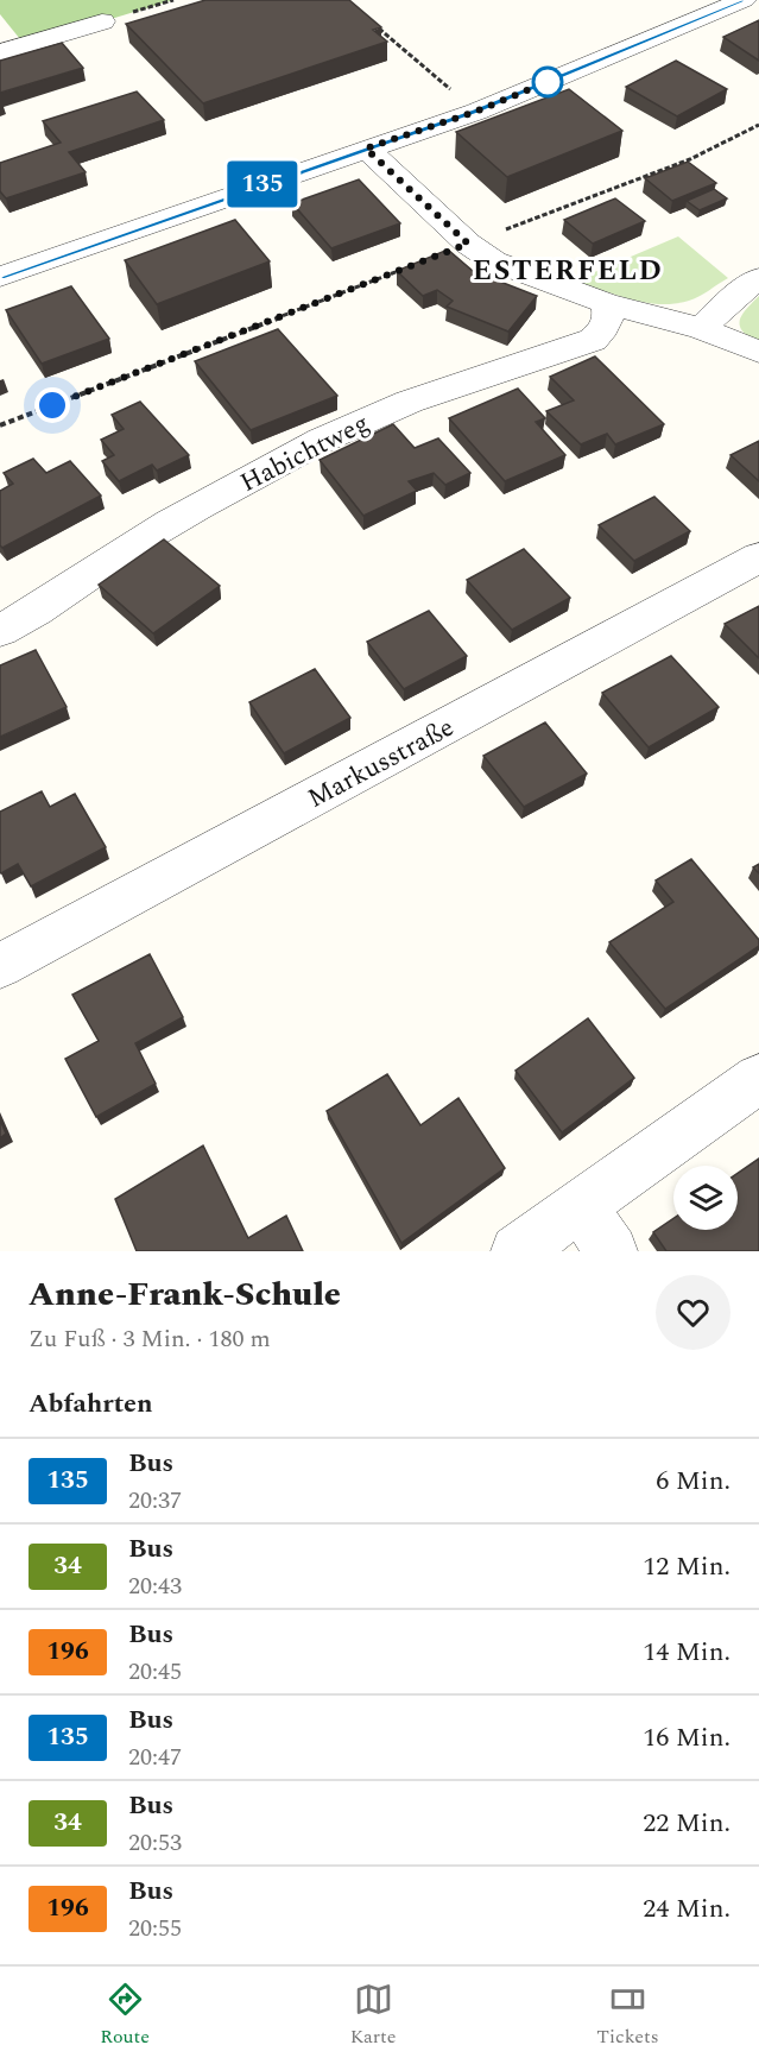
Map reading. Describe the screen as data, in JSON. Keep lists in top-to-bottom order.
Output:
{
  "streets": {
    "street": ["Habichtweg", "Markusstraße"]
  },
  "districts": ["ESTERFELD"],
  "lines": ["bus line 135"],
  "page": {
    "on_map": "135",
    "heading": [
      ["Anne-Frank-Schule", "Zu Fuß · 3 Min. · 180 m"],
      "Abfahrten"
    ],
    "list": [
      {
        "mark": "135",
        "name": "Bus",
        "note": "20:37",
        "value": "6 Min."
      },
      {
        "mark": "34",
        "name": "Bus",
        "note": "20:43",
        "value": "12 Min."
      },
      {
        "mark": "196",
        "name": "Bus",
        "note": "20:45",
        "value": "14 Min."
      },
      {
        "mark": "135",
        "name": "Bus",
        "note": "20:47",
        "value": "16 Min."
      },
      {
        "mark": "34",
        "name": "Bus",
        "note": "20:53",
        "value": "22 Min."
      },
      {
        "mark": "196",
        "name": "Bus",
        "note": "20:55",
        "value": "24 Min."
      }
    ],
    "tabs": ["Route", "Karte", "Tickets"]
  }
}
